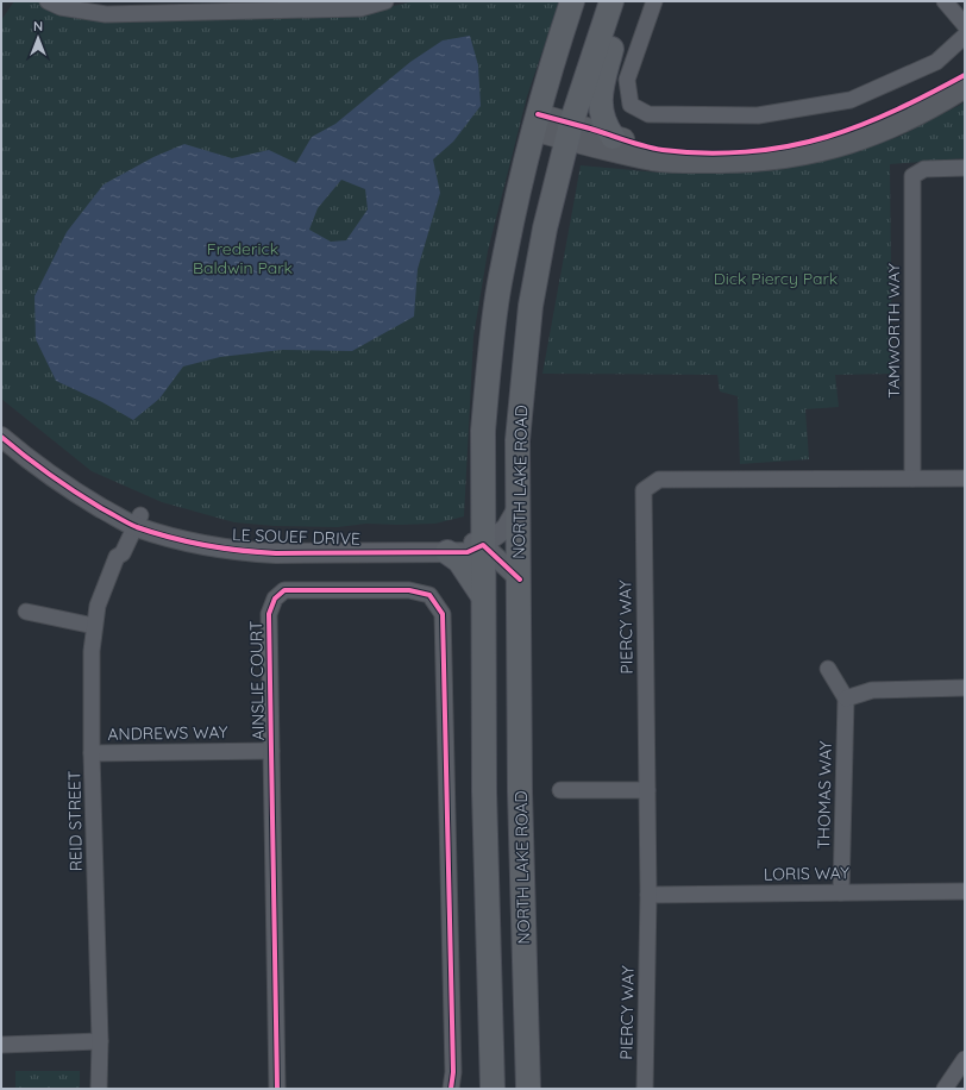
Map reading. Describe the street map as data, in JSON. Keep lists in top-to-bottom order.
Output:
{
  "streets": {
    "main road": ["NORTH LAKE ROAD"],
    "street": [
      "TAMWORTH WAY",
      "LE SOUEF DRIVE",
      "PIERCY WAY",
      "AINSLIE COURT",
      "ANDREWS WAY",
      "THOMAS WAY",
      "REID STREET",
      "LORIS WAY"
    ]
  },
  "crossings": [
    ["TAMWORTH WAY", "PIERCY WAY"],
    ["NORTH LAKE ROAD", "LE SOUEF DRIVE"],
    ["LE SOUEF DRIVE", "REID STREET"],
    ["PIERCY WAY", "LORIS WAY"],
    ["AINSLIE COURT", "ANDREWS WAY"],
    ["ANDREWS WAY", "REID STREET"],
    ["THOMAS WAY", "LORIS WAY"]
  ],
  "parks": ["Frederick Baldwin Park", "Dick Piercy Park"],
  "north": "top"
}
